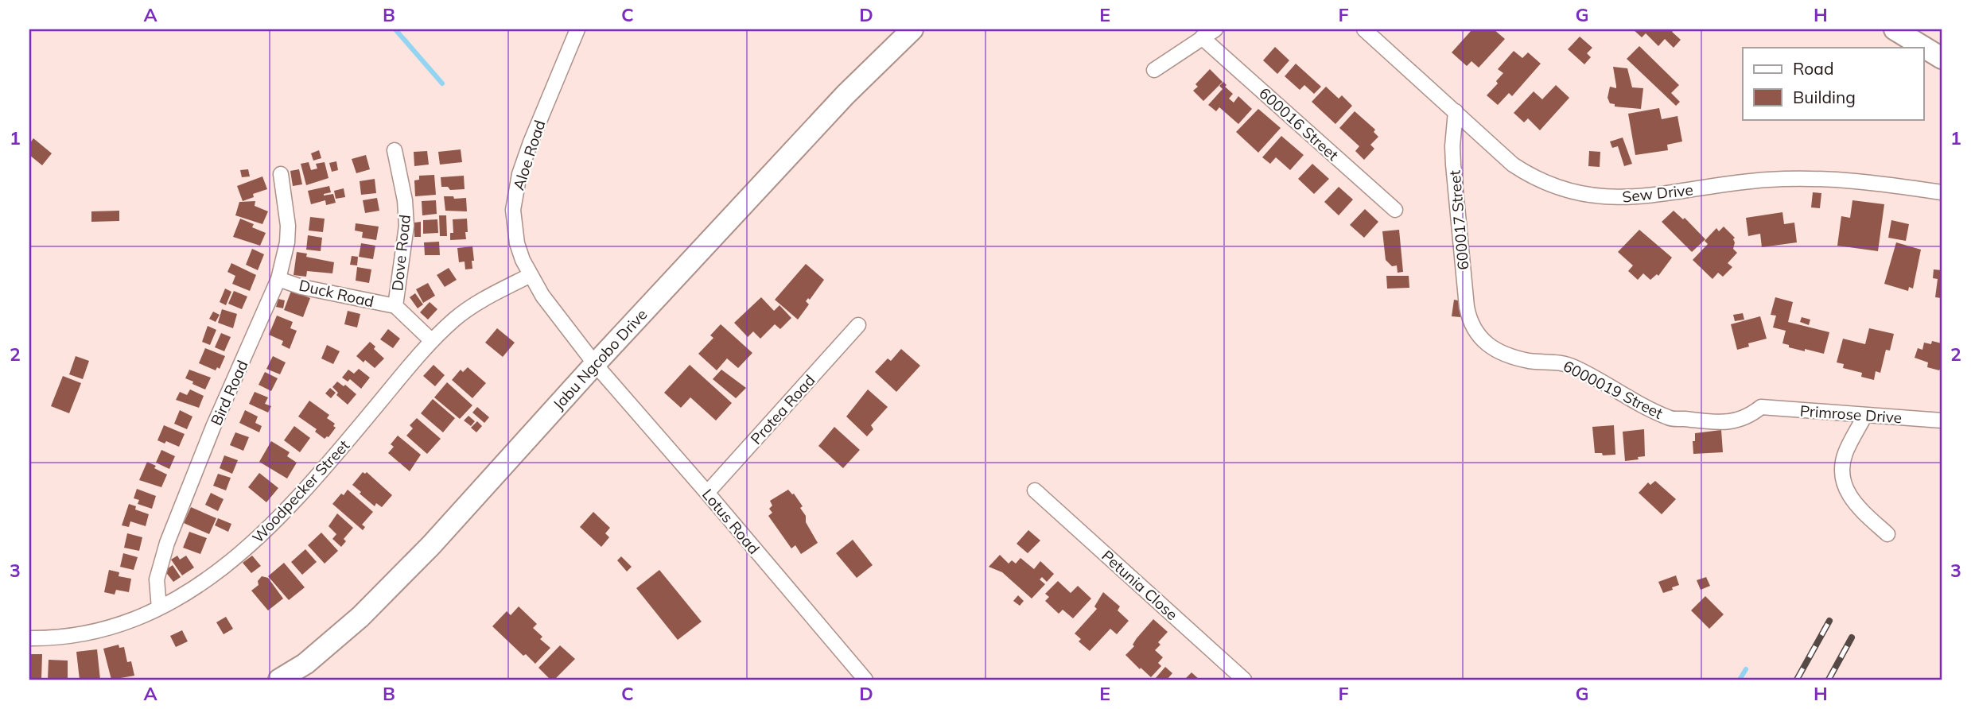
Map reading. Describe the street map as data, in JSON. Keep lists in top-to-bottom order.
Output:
{
  "streets": {
    "main road": ["Jabu Ngcobo Drive"],
    "street": [
      "600016 Street",
      "Aloe Road",
      "Sew Drive",
      "600017 Street",
      "Dove Road",
      "Duck Road",
      "6000019 Street",
      "Bird Road",
      "Protea Road",
      "Primrose Drive",
      "Woodpecker Street",
      "Lotus Road",
      "Petunia Close"
    ]
  },
  "crossings": [
    ["Aloe Road", "Jabu Ngcobo Drive"],
    ["Aloe Road", "Woodpecker Street"],
    ["Aloe Road", "Lotus Road"],
    ["Sew Drive", "600017 Street"],
    ["600017 Street", "6000019 Street"],
    ["Dove Road", "Duck Road"],
    ["Dove Road", "Woodpecker Street"],
    ["Duck Road", "Bird Road"],
    ["Jabu Ngcobo Drive", "Lotus Road"],
    ["6000019 Street", "Primrose Drive"],
    ["Bird Road", "Woodpecker Street"],
    ["Protea Road", "Lotus Road"]
  ],
  "legend": ["Road", "Building"],
  "grid": {
    "columns": [
      "A",
      "B",
      "C",
      "D",
      "E",
      "F",
      "G",
      "H"
    ],
    "rows": ["1", "2", "3"]
  }
}
